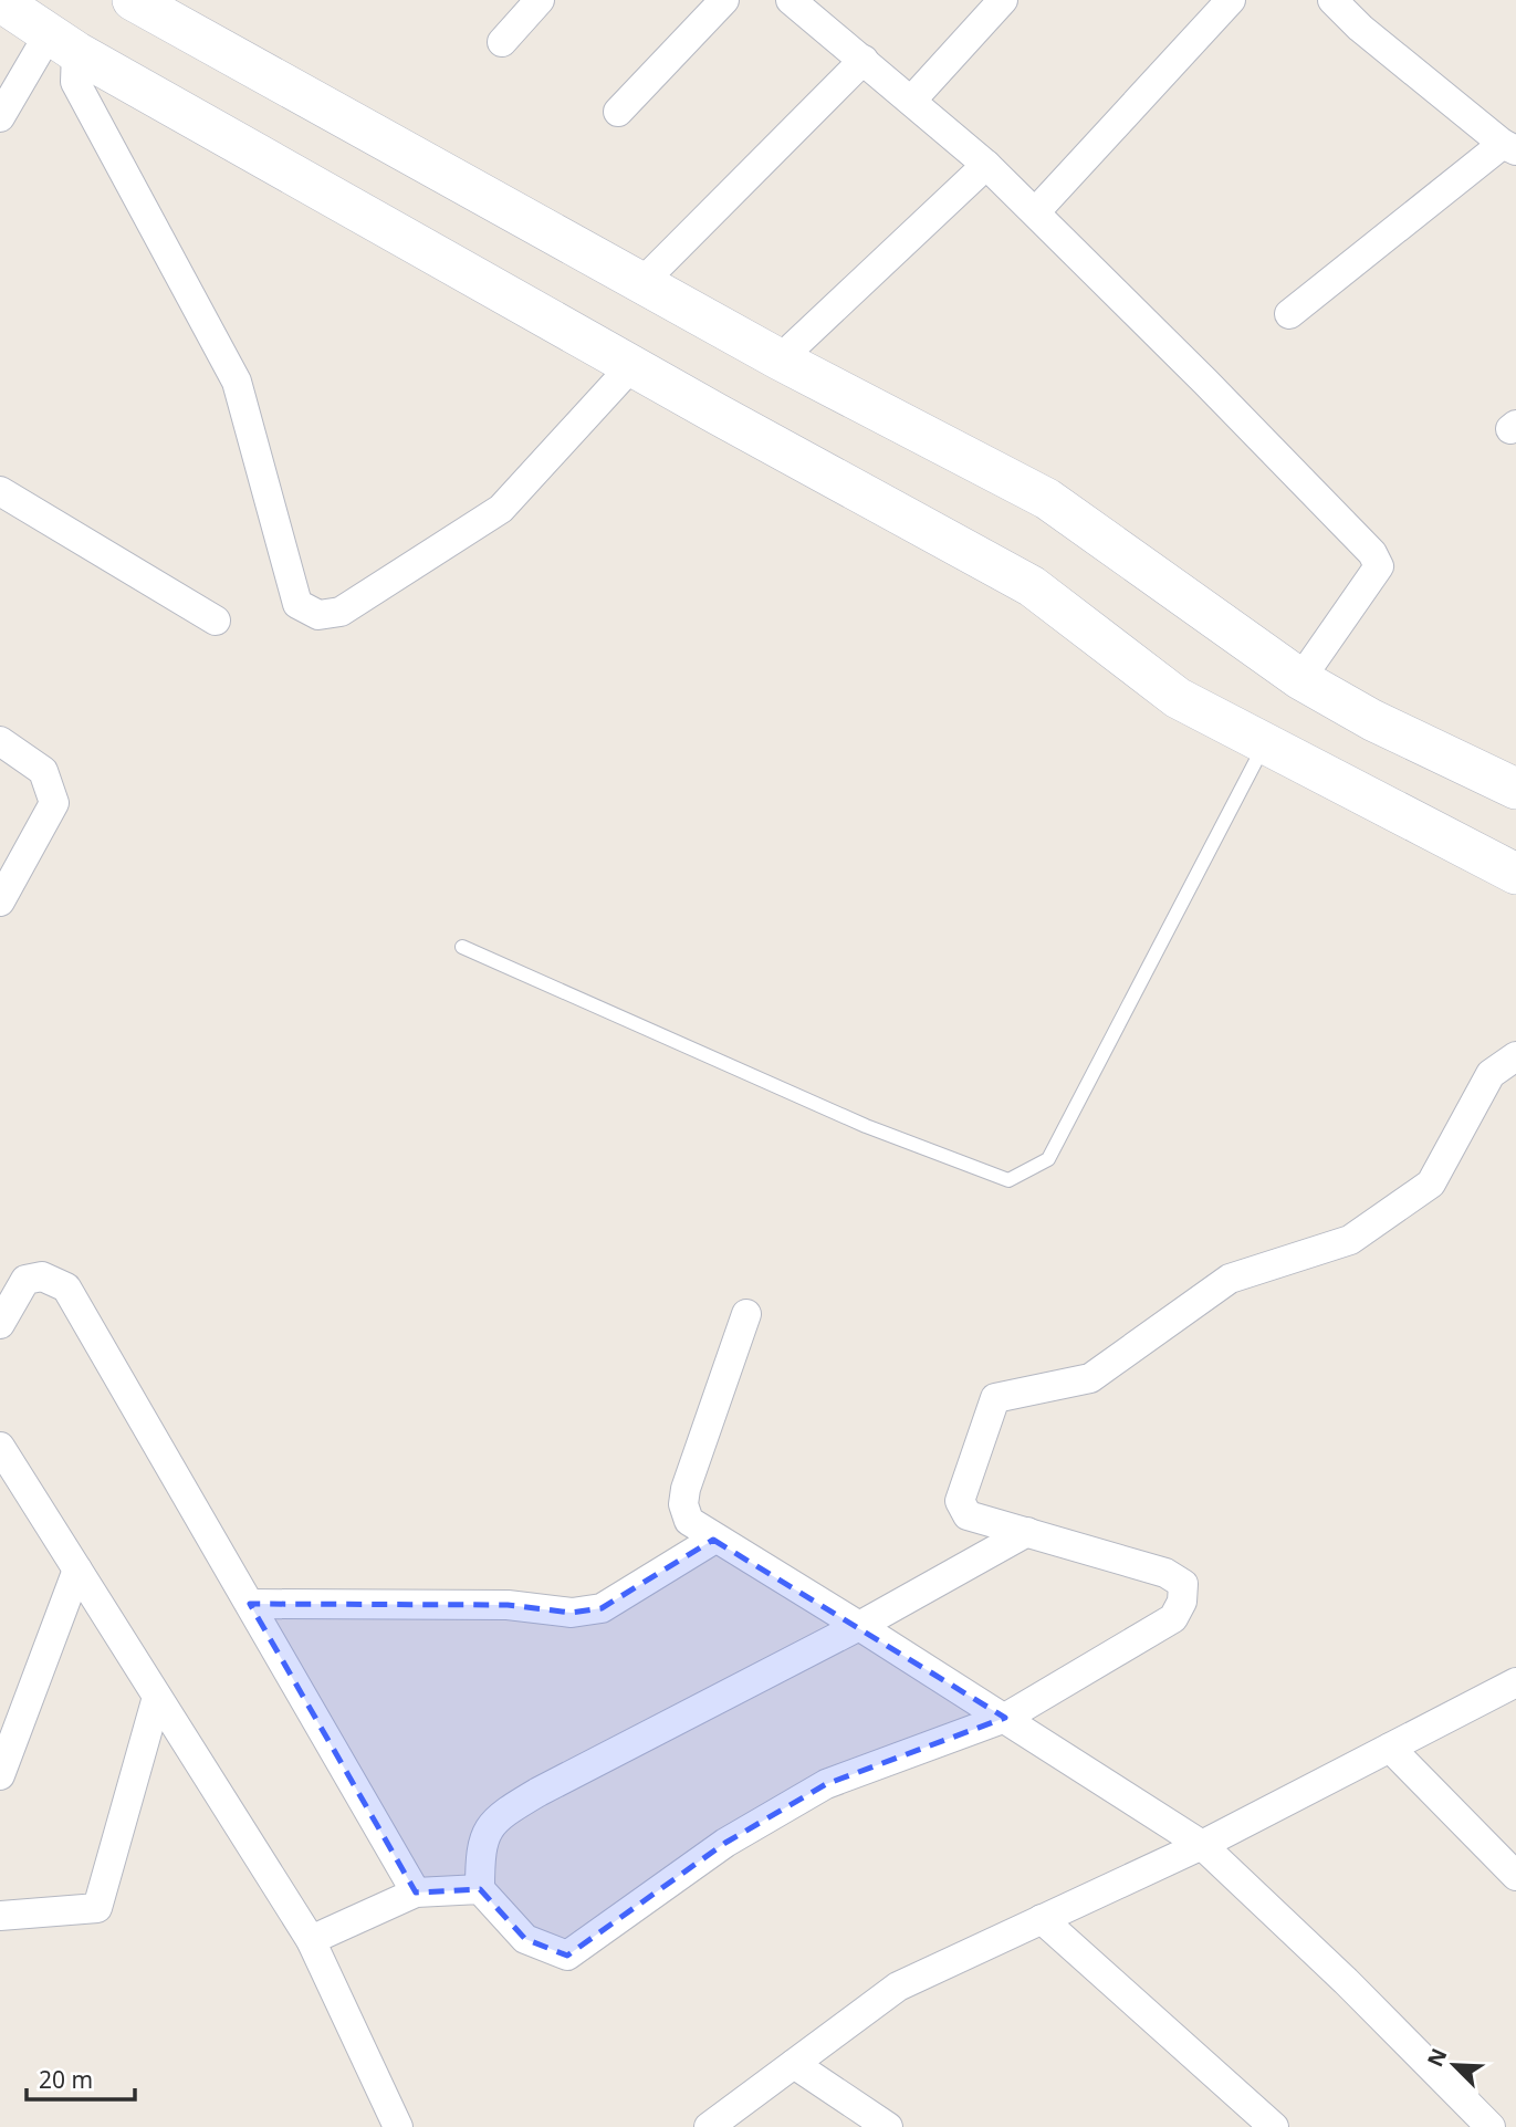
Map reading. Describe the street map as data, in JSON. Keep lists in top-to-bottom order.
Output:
{
  "scale_bar": "20 m",
  "north": "top left"
}
